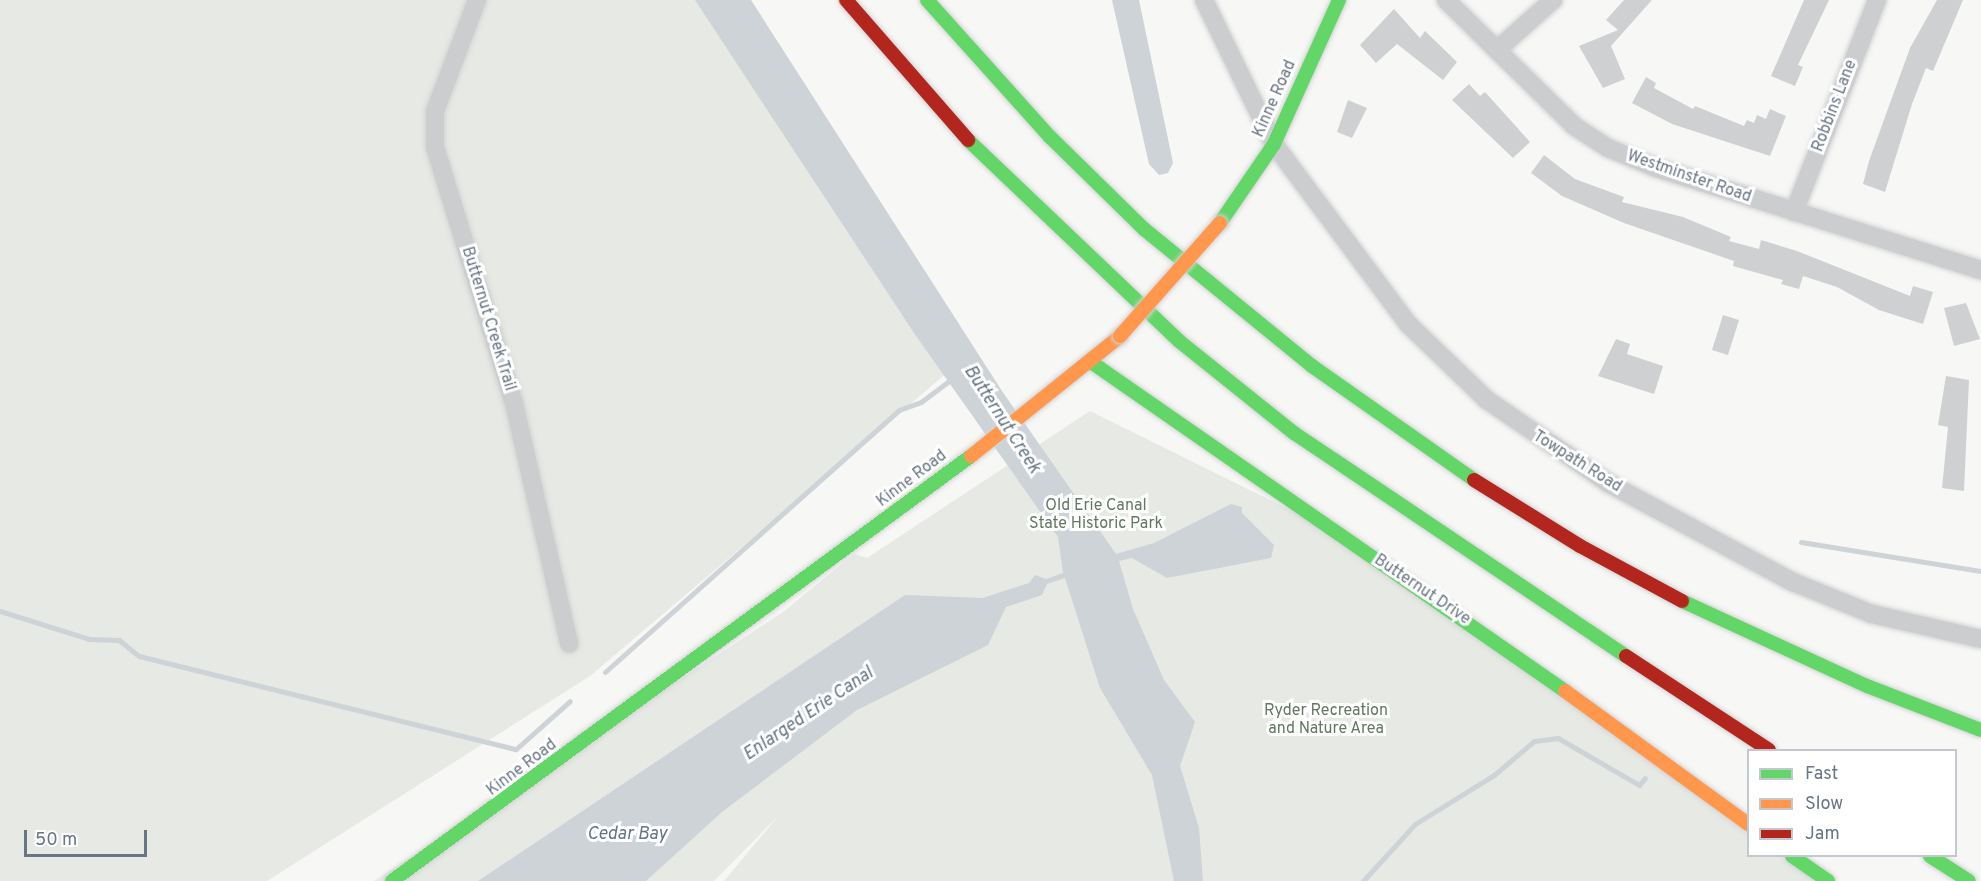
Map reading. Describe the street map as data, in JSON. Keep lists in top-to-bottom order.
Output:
{
  "streets": {
    "main road": ["Kinne Road", "Butternut Drive"],
    "street": [
      "Robbins Lane",
      "Westminster Road",
      "Butternut Creek Trail",
      "Towpath Road"
    ]
  },
  "crossings": [
    ["Kinne Road", "Towpath Road"],
    ["Kinne Road", "Butternut Drive"],
    ["Robbins Lane", "Westminster Road"]
  ],
  "water": ["Butternut Creek", "Enlarged Erie Canal", "Cedar Bay"],
  "parks": ["Old Erie Canal State Historic Park", "Ryder Recreation and Nature Area"],
  "legend": ["Fast", "Slow", "Jam"],
  "scale_bar": "50 m"
}
